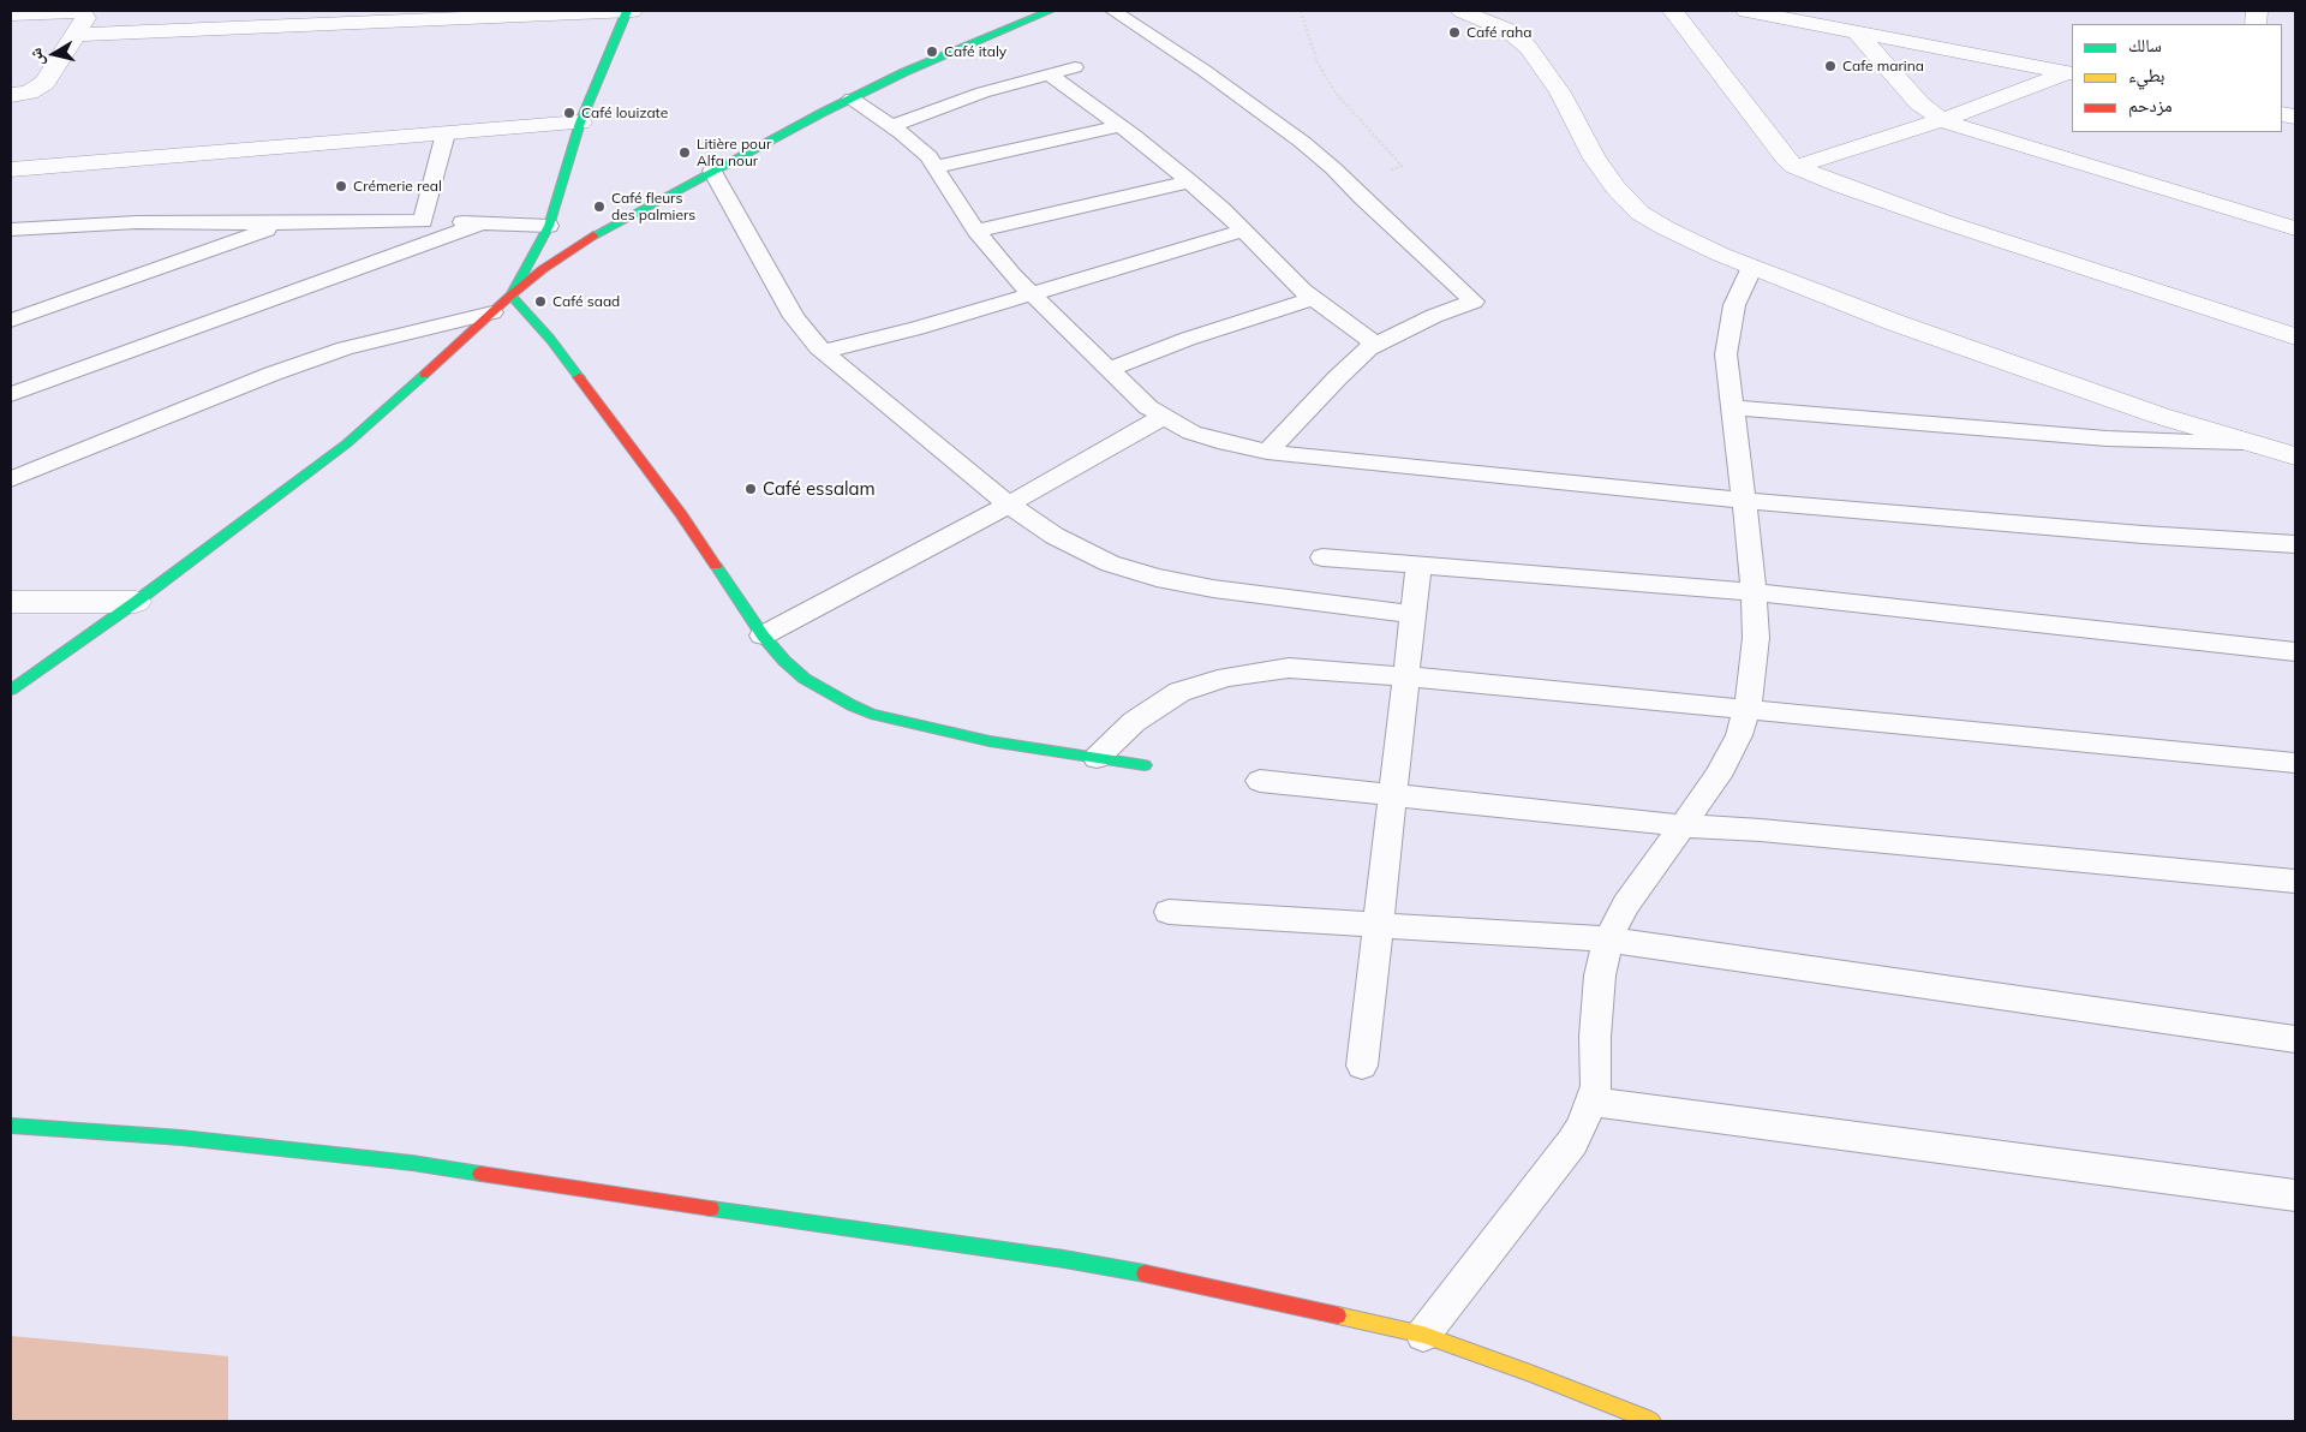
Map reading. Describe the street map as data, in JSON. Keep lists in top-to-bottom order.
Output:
{
  "places": [
    "Café raha",
    "Café italy",
    "Cafe marina",
    "Café louizate",
    "Litière pour Alfa nour",
    "Crémerie real",
    "Café fleurs des palmiers",
    "Café saad",
    "Café essalam"
  ],
  "legend": ["سالك", "بطيء", "مزدحم"],
  "north": "left"
}
